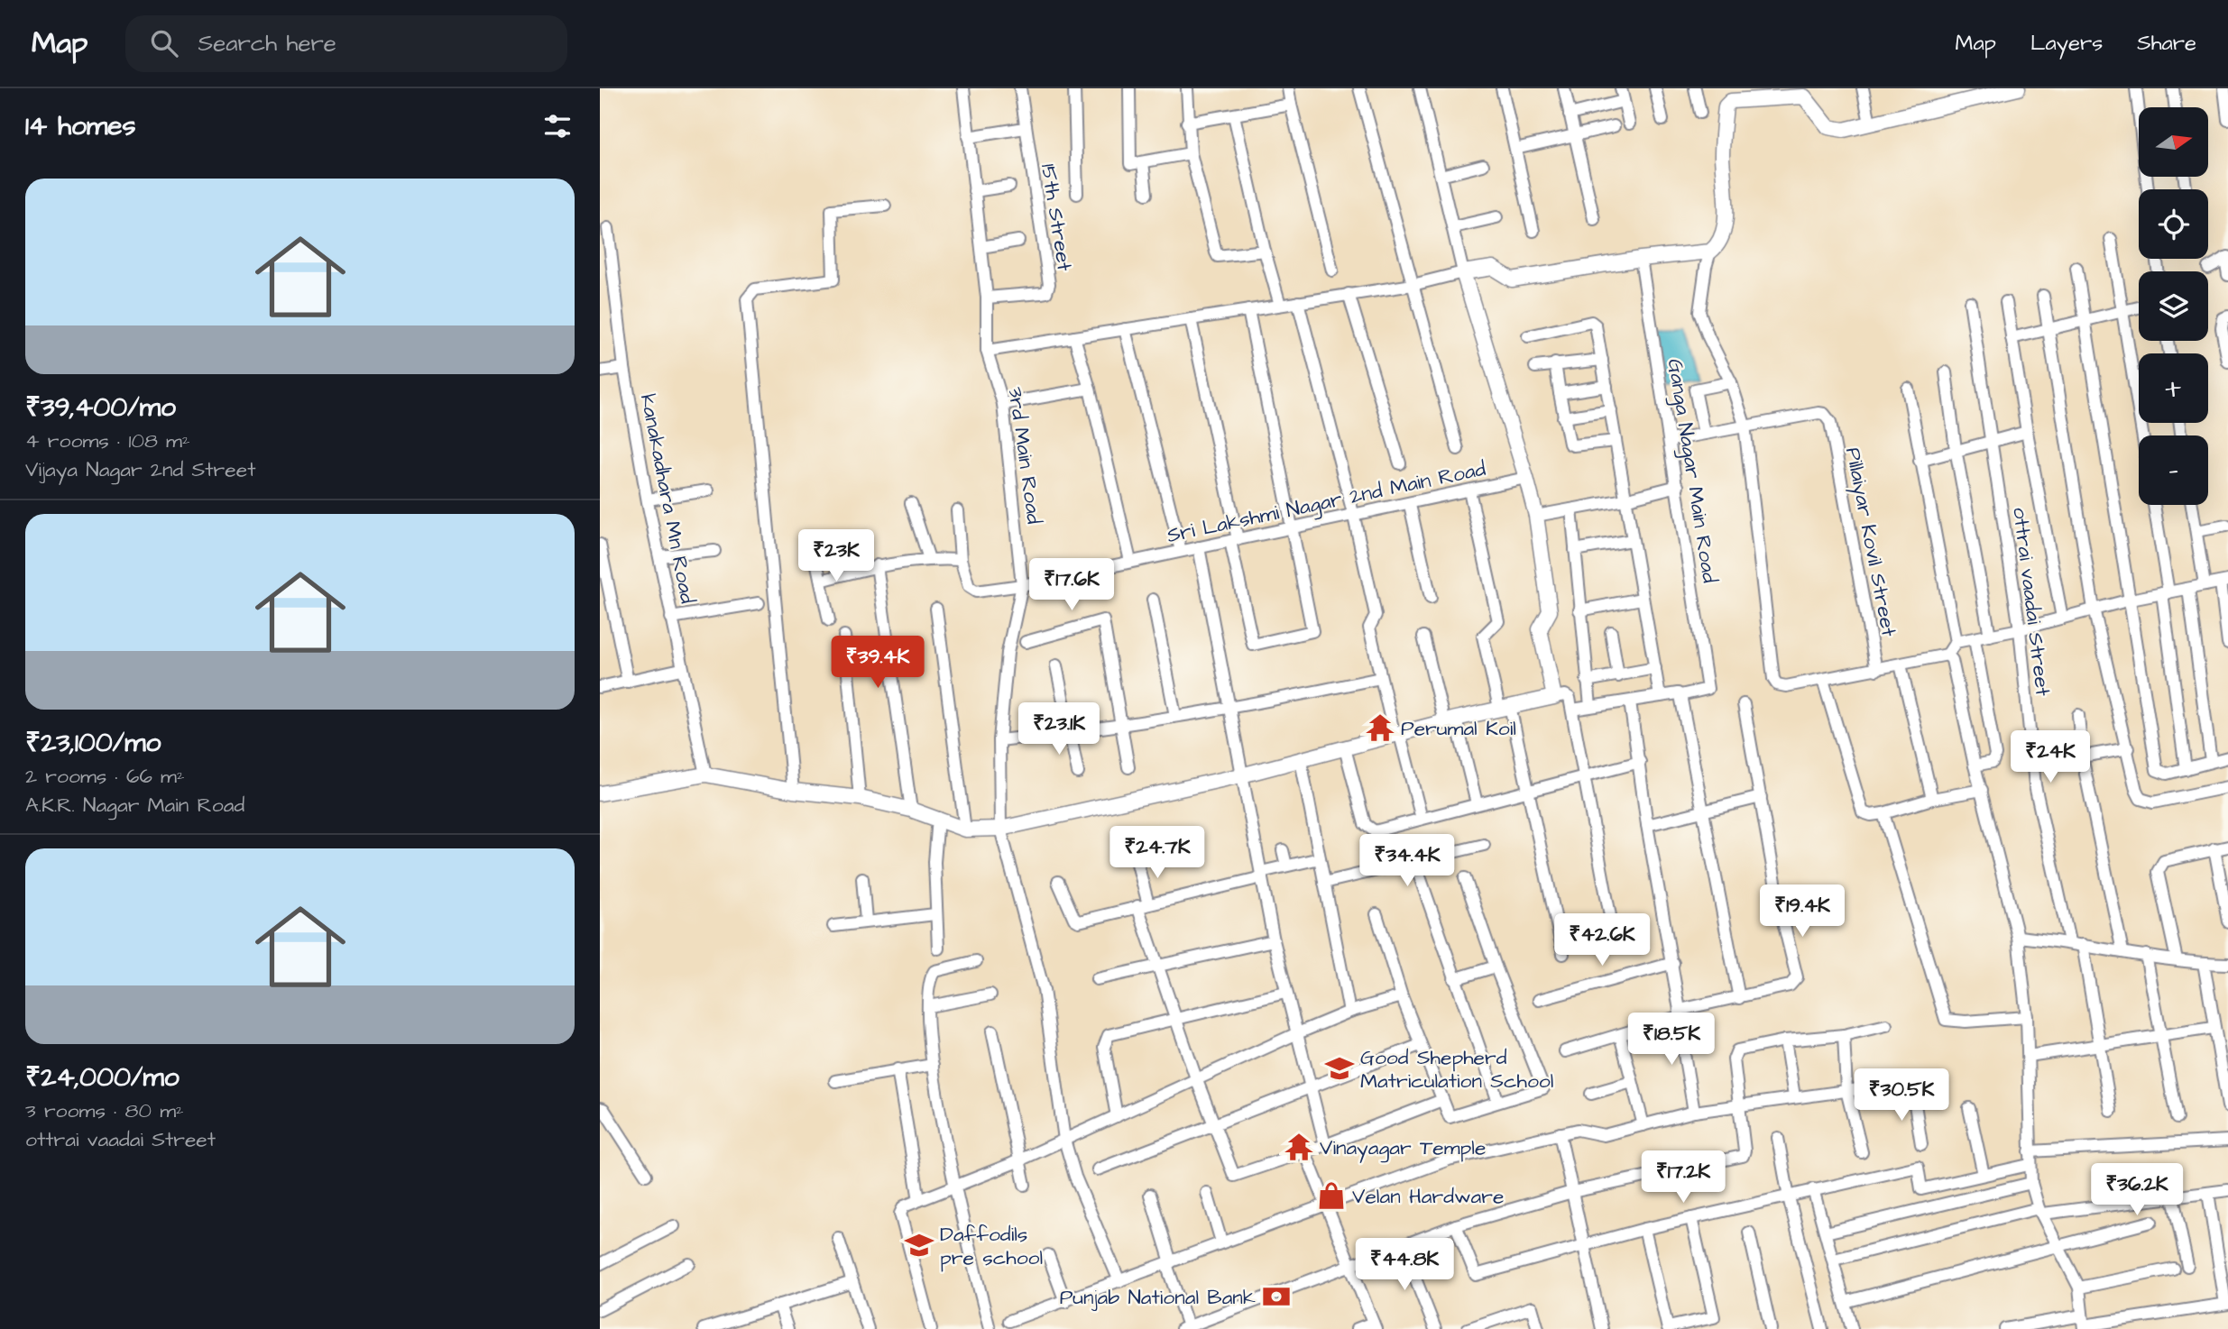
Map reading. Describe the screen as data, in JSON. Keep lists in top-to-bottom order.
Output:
{
  "streets": {
    "street": [
      "15th Street",
      "3rd Main Road",
      "Ganga Nagar Main Road",
      "kanakadhara Mn Road",
      "Sri Lakshmi Nagar 2nd Main Road",
      "Pillaiyar Kovil Street",
      "ottrai vaadai Street"
    ]
  },
  "crossings": [
    ["15th Street", "3rd Main Road"],
    ["3rd Main Road", "Sri Lakshmi Nagar 2nd Main Road"]
  ],
  "places": {
    "temple": ["Perumal Koil", "Vinayagar Temple"],
    "school or university": ["Good Shepherd Matriculation School", "Daffodils pre school"],
    "shop": ["Velan Hardware"],
    "bank": ["Punjab National Bank"]
  },
  "north": "right",
  "page": {
    "header": "Map",
    "search": "Search here",
    "nav": ["Map", "Layers", "Share"],
    "heading": "14 homes",
    "map_buttons": ["+", "−"],
    "list": [
      {
        "name": "₹39,400/mo",
        "note": "4 rooms · 108 m² · Vijaya Nagar 2nd Street"
      },
      {
        "name": "₹23,100/mo",
        "note": "2 rooms · 66 m² · A.K.R. Nagar Main Road"
      },
      {
        "name": "₹24,000/mo",
        "note": "3 rooms · 80 m² · ottrai vaadai Street"
      }
    ],
    "price": [
      "₹23K",
      "₹17.6K",
      "₹39.4K",
      "₹23.1K",
      "₹24K",
      "₹24.7K",
      "₹34.4K",
      "₹19.4K",
      "₹42.6K",
      "₹18.5K",
      "₹30.5K",
      "₹17.2K",
      "₹36.2K",
      "₹44.8K"
    ]
  }
}
